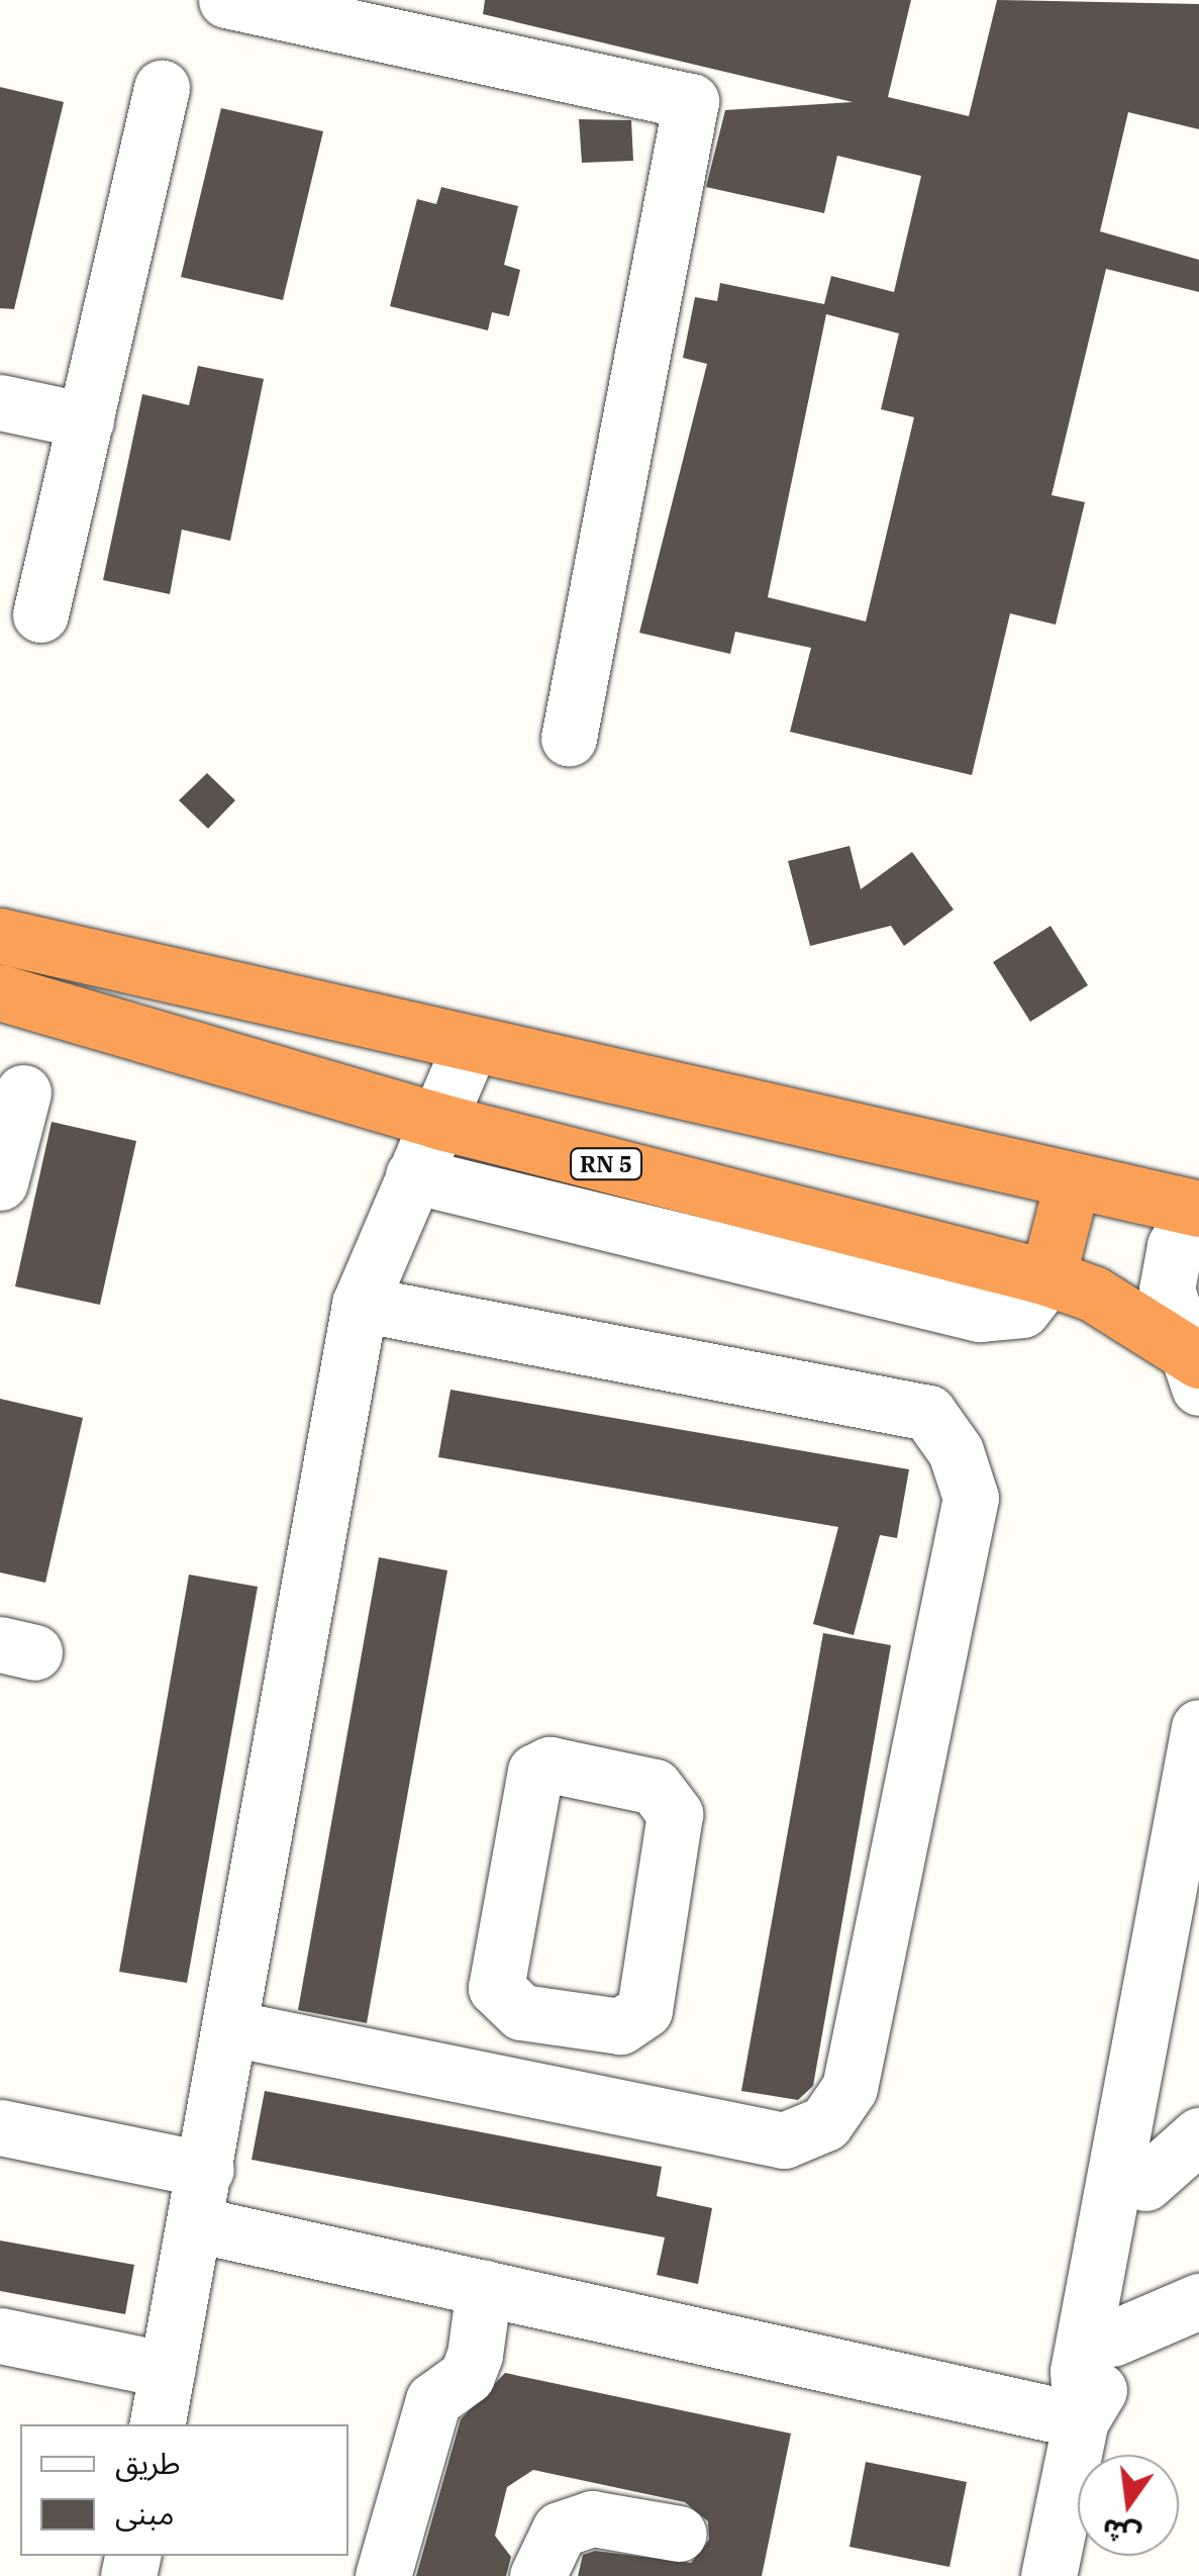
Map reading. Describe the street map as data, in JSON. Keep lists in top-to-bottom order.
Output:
{
  "streets": {
    "highway": ["RN 5"]
  },
  "legend": ["طريق", "مبنى"],
  "north": "bottom"
}
